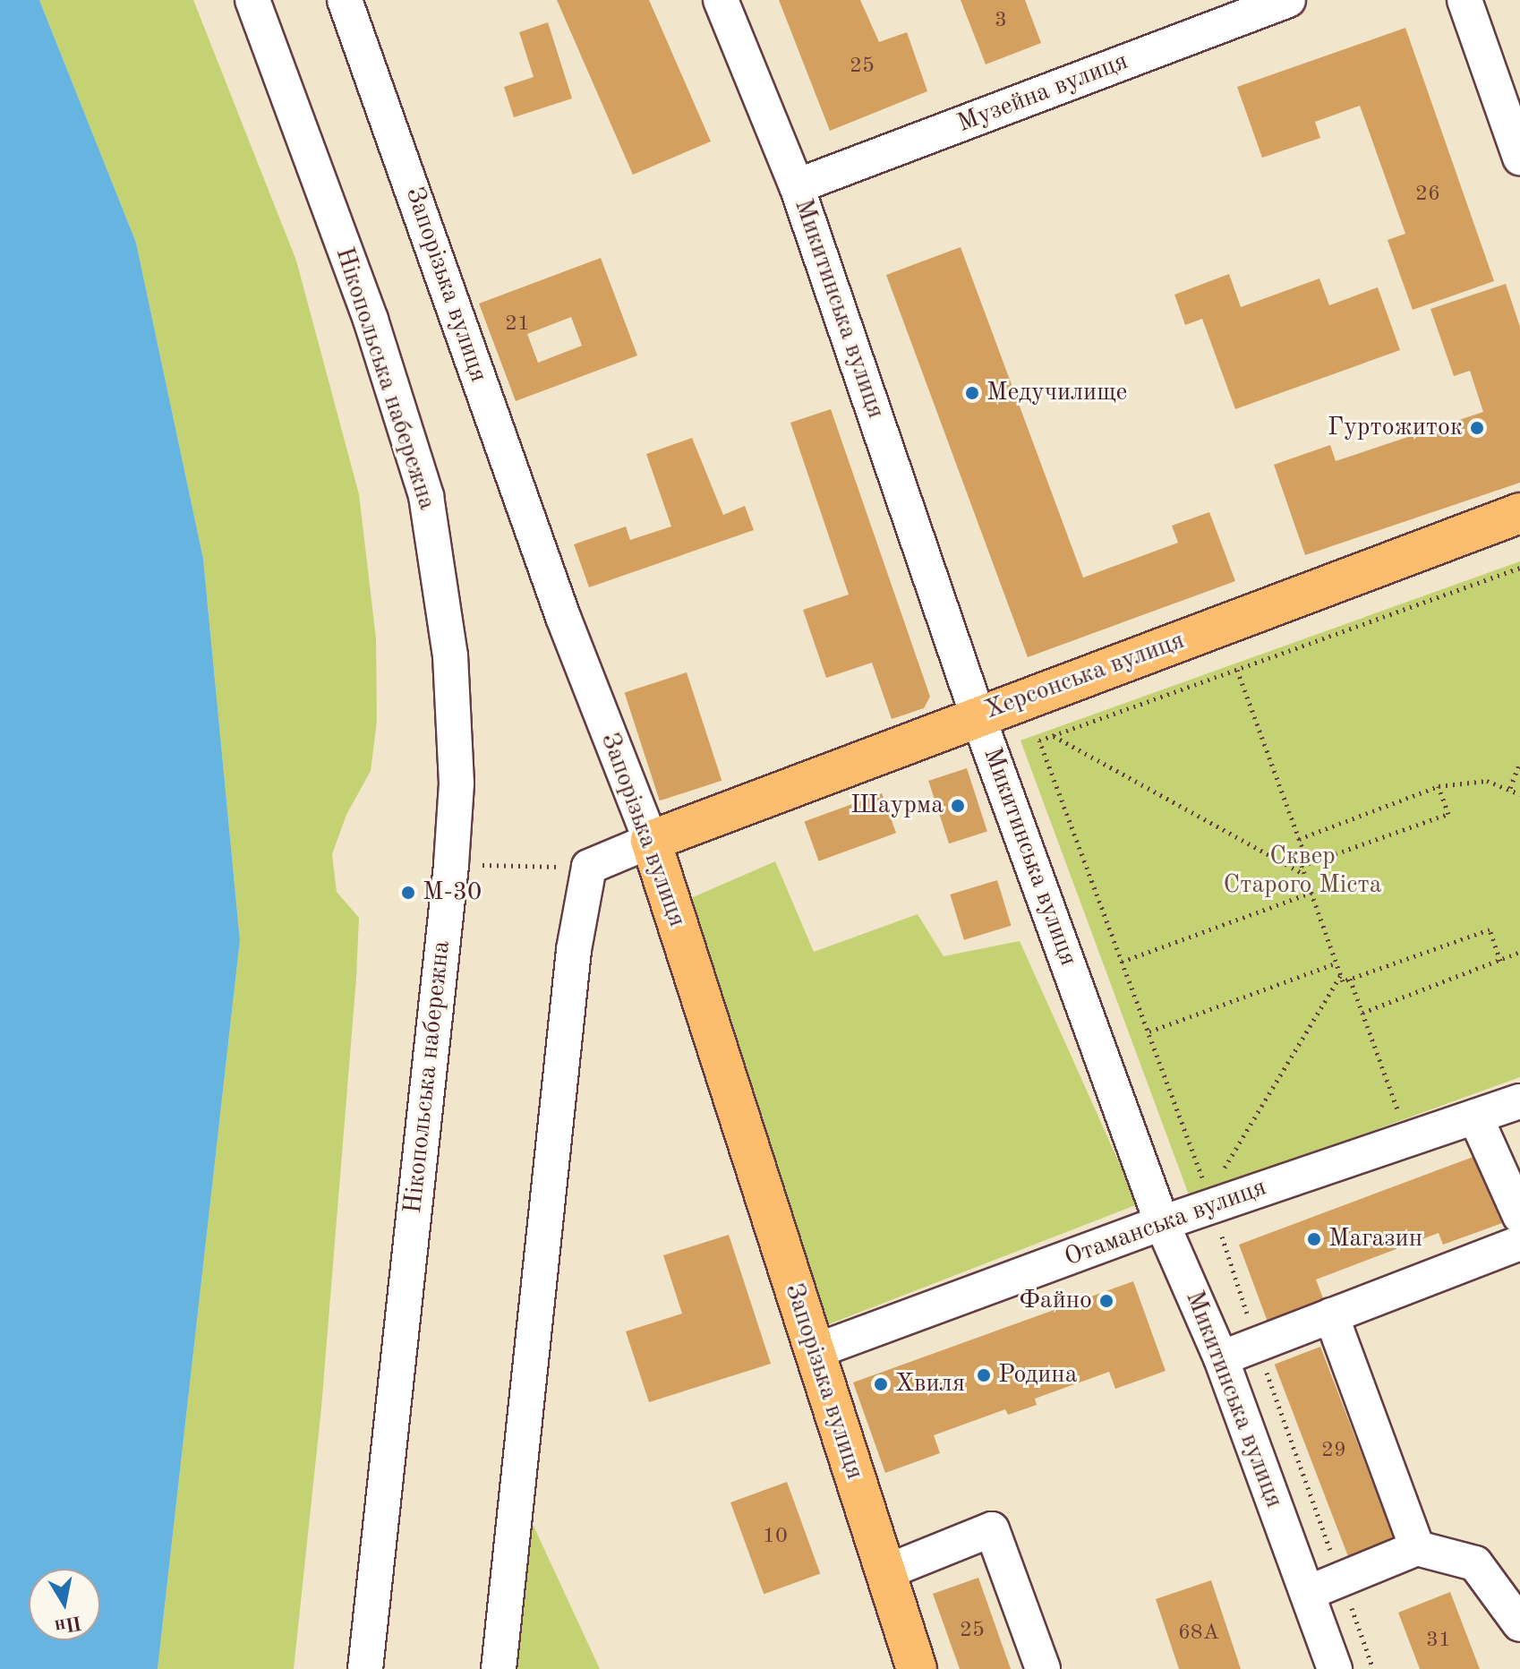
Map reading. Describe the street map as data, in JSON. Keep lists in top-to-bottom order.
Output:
{
  "streets": {
    "main road": ["Запорізька вулиця", "Херсонська вулиця"],
    "street": [
      "Музейна вулиця",
      "Микитинська вулиця",
      "Нікопольська набережна",
      "Отаманська вулиця"
    ]
  },
  "crossings": [
    ["Музейна вулиця", "Микитинська вулиця"],
    ["Запорізька вулиця", "Херсонська вулиця"],
    ["Запорізька вулиця", "Отаманська вулиця"],
    ["Микитинська вулиця", "Херсонська вулиця"],
    ["Микитинська вулиця", "Отаманська вулиця"]
  ],
  "parks": ["Сквер Старого Міста"],
  "places": [
    "Медучилище",
    "Гуртожиток",
    "Шаурма",
    "М-30",
    "Магазин",
    "Файно",
    "Родина",
    "Хвиля"
  ],
  "house_numbers": [
    "3",
    "25",
    "26",
    "21",
    "29",
    "10",
    "25",
    "68А",
    "31"
  ],
  "north": "bottom"
}
